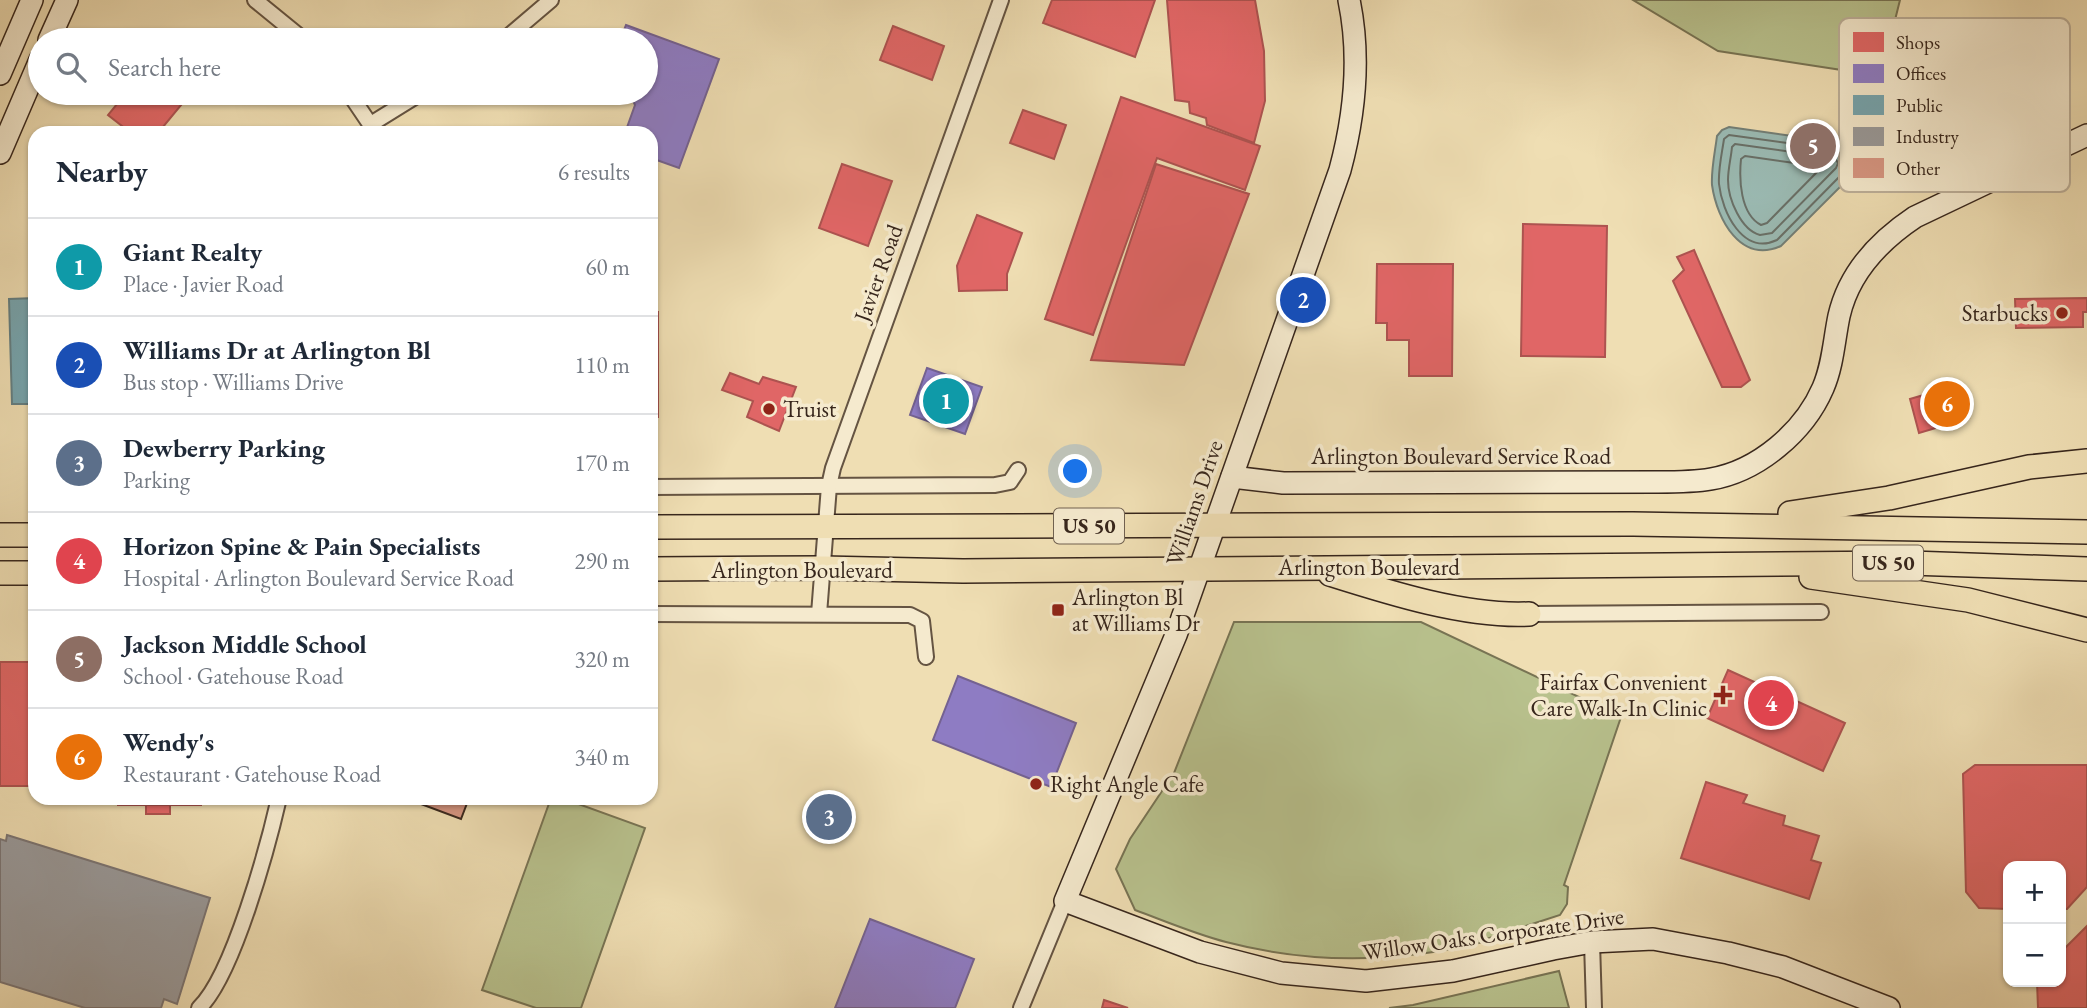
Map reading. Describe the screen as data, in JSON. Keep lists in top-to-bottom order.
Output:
{
  "streets": {
    "main road": ["US 50", "Arlington Boulevard"],
    "street": [
      "Javier Road",
      "Arlington Boulevard Service Road",
      "Williams Drive",
      "Willow Oaks Corporate Drive"
    ]
  },
  "crossings": [
    ["Javier Road", "Arlington Boulevard"],
    ["Arlington Boulevard Service Road", "Williams Drive"],
    ["Williams Drive", "Arlington Boulevard"],
    ["Williams Drive", "Willow Oaks Corporate Drive"]
  ],
  "places": {
    "other": ["Starbucks", "Truist", "Right Angle Cafe"],
    "transit": ["Arlington Bl at Williams Dr"],
    "health": ["Fairfax Convenient Care Walk-In Clinic"]
  },
  "legend": [
    "Shops",
    "Offices",
    "Public",
    "Industry",
    "Other"
  ],
  "page": {
    "search": "Search here",
    "pins": [
      "5",
      "2",
      "1",
      "6",
      "4",
      "3"
    ],
    "heading": ["Nearby", "6 results"],
    "list": [
      {
        "mark": "1",
        "name": "Giant Realty",
        "note": "Place · Javier Road",
        "value": "60 m"
      },
      {
        "mark": "2",
        "name": "Williams Dr at Arlington Bl",
        "note": "Bus stop · Williams Drive",
        "value": "110 m"
      },
      {
        "mark": "3",
        "name": "Dewberry Parking",
        "note": "Parking",
        "value": "170 m"
      },
      {
        "mark": "4",
        "name": "Horizon Spine & Pain Specialists",
        "note": "Hospital · Arlington Boulevard Service Road",
        "value": "290 m"
      },
      {
        "mark": "5",
        "name": "Jackson Middle School",
        "note": "School · Gatehouse Road",
        "value": "320 m"
      },
      {
        "mark": "6",
        "name": "Wendy's",
        "note": "Restaurant · Gatehouse Road",
        "value": "340 m"
      }
    ],
    "map_buttons": ["+", "−"]
  }
}
